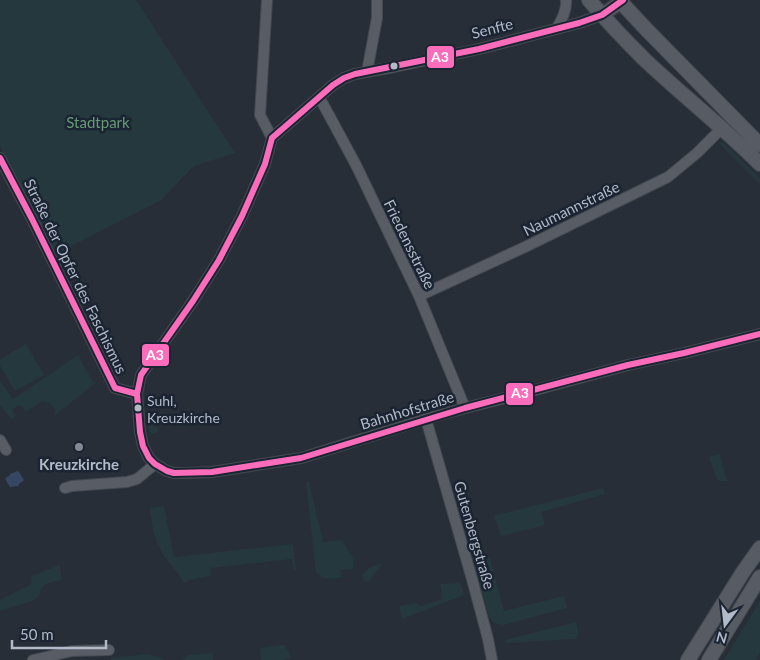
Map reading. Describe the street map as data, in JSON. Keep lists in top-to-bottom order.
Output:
{
  "streets": {
    "street": [
      "Senfte",
      "Naumannstraße",
      "Friedensstraße",
      "Straße der Opfer des Faschismus",
      "Bahnhofstraße",
      "Gutenbergstraße"
    ]
  },
  "crossings": [
    ["Senfte", "Friedensstraße"],
    ["Naumannstraße", "Friedensstraße"],
    ["Friedensstraße", "Bahnhofstraße"],
    ["Bahnhofstraße", "Gutenbergstraße"]
  ],
  "parks": ["Stadtpark"],
  "places": ["Suhl, Kreuzkirche", "Kreuzkirche"],
  "lines": ["transit line A3"],
  "scale_bar": "50 m",
  "north": "bottom"
}
